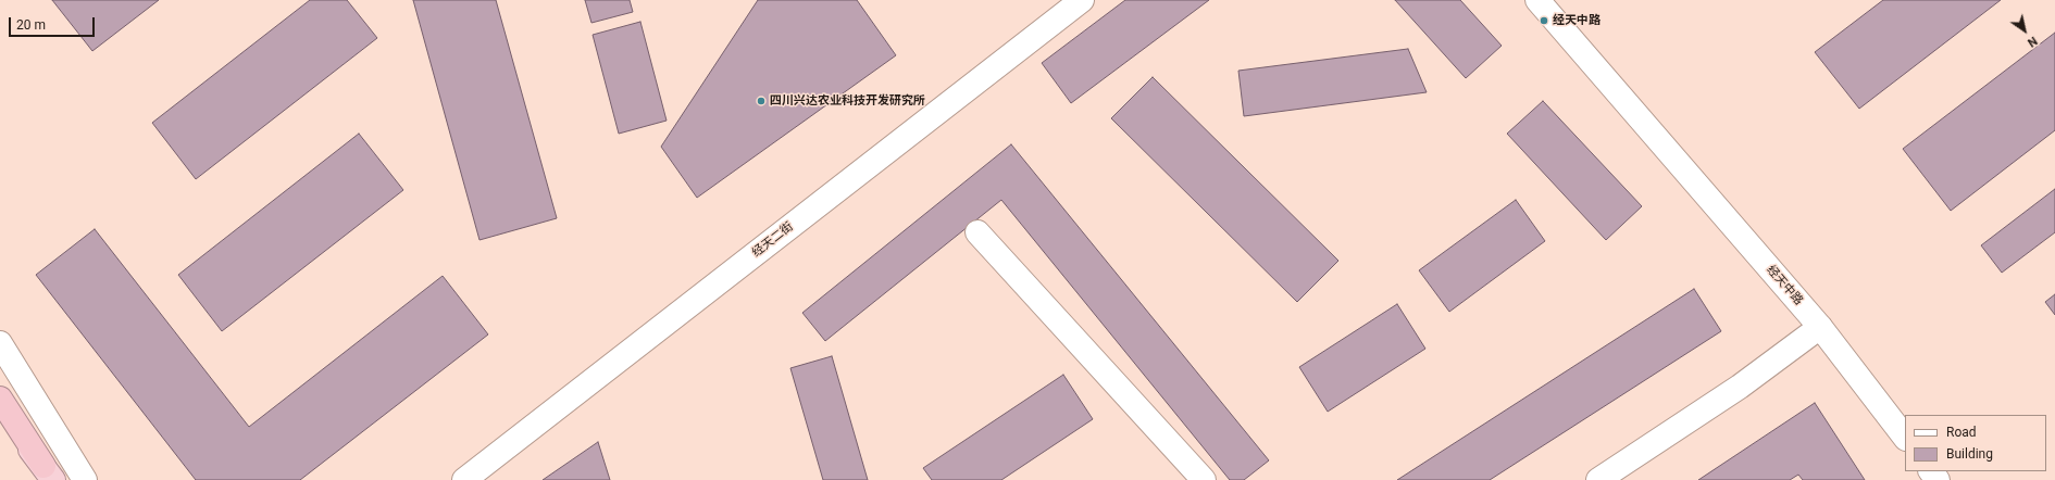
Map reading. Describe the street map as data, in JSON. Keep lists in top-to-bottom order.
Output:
{
  "streets": {
    "street": ["经天二街", "经天中路"]
  },
  "places": ["经天中路", "四川兴达农业科技开发研究所"],
  "legend": ["Road", "Building"],
  "scale_bar": "20 m",
  "north": "bottom right"
}
